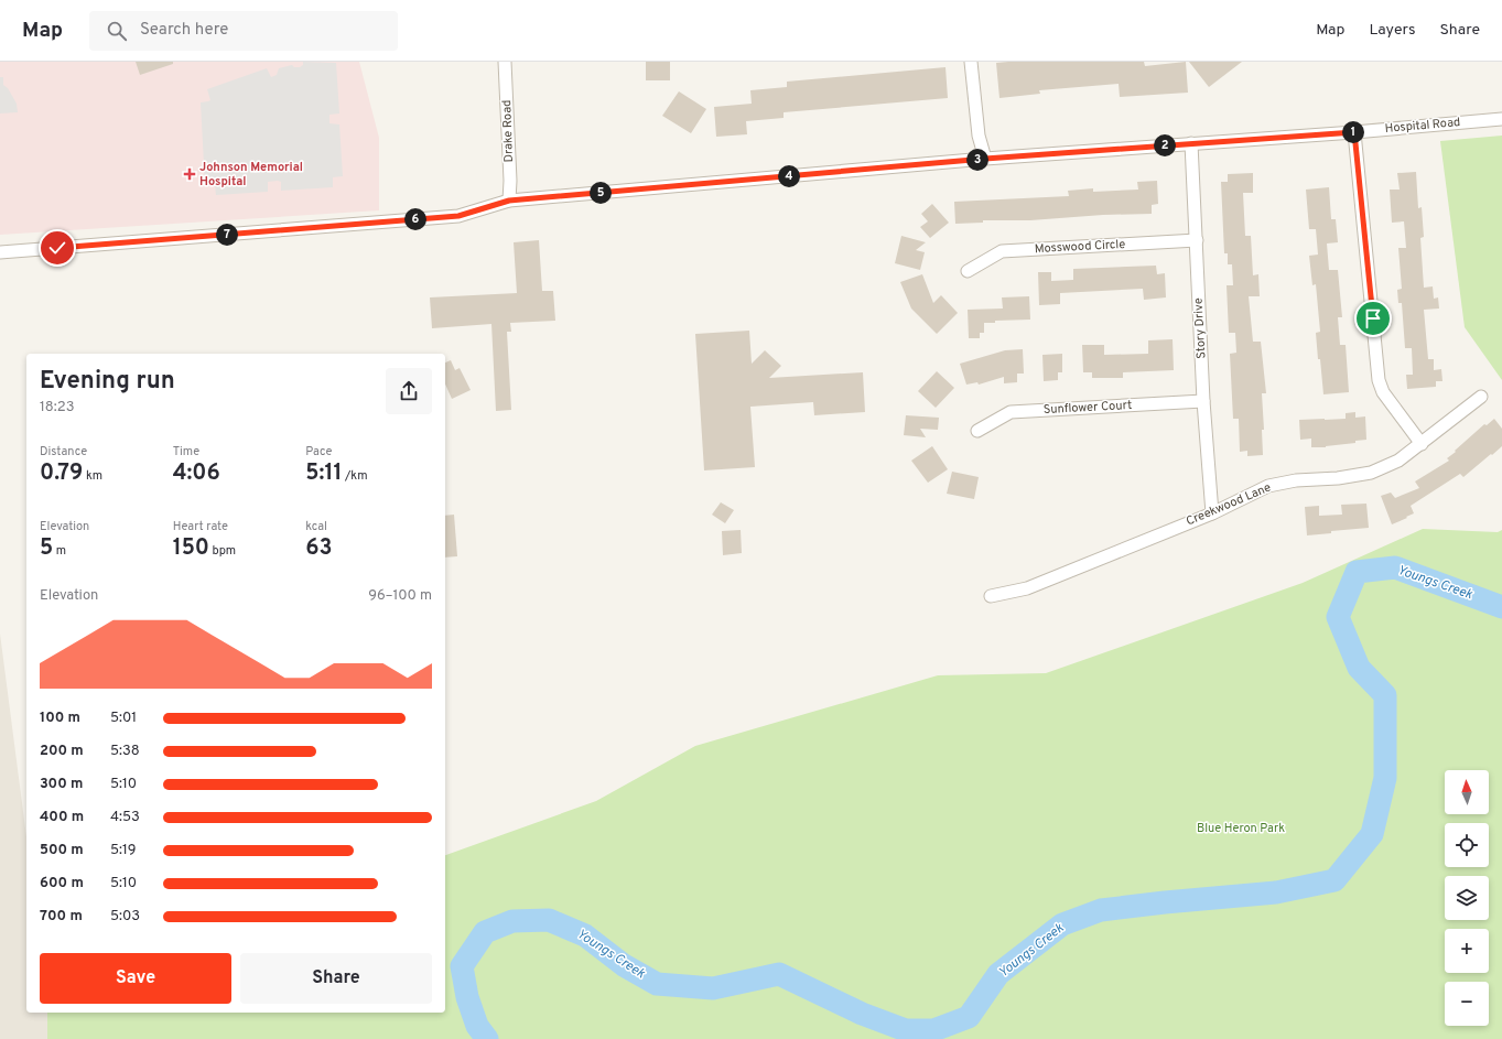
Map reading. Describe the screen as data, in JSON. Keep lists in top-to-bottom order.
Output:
{
  "streets": {
    "street": [
      "Hospital Road",
      "Drake Road",
      "Mosswood Circle",
      "Story Drive",
      "Sunflower Court",
      "Creekwood Lane"
    ]
  },
  "crossings": [
    ["Hospital Road", "Drake Road"],
    ["Hospital Road", "Story Drive"],
    ["Mosswood Circle", "Story Drive"],
    ["Story Drive", "Sunflower Court"],
    ["Story Drive", "Creekwood Lane"]
  ],
  "water": ["Youngs Creek"],
  "parks": ["Blue Heron Park"],
  "places": {
    "health": ["Johnson Memorial Hospital"]
  },
  "north": "top",
  "page": {
    "header": "Map",
    "search": "Search here",
    "nav": ["Map", "Layers", "Share"],
    "pins": [
      "1",
      "2",
      "3",
      "4",
      "5",
      "6",
      "7"
    ],
    "heading": ["Evening run", "18:23"],
    "stats": [
      ["Distance", "0.79 km"],
      ["Time", "4:06"],
      ["Pace", "5:11 /km"],
      ["Elevation", "5 m"],
      ["Heart rate", "150 bpm"],
      ["kcal", "63"]
    ],
    "chart": ["Elevation", "96–100 m"],
    "list": [
      {
        "name": "100 m",
        "note": "5:01"
      },
      {
        "name": "200 m",
        "note": "5:38"
      },
      {
        "name": "300 m",
        "note": "5:10"
      },
      {
        "name": "400 m",
        "note": "4:53"
      },
      {
        "name": "500 m",
        "note": "5:19"
      },
      {
        "name": "600 m",
        "note": "5:10"
      },
      {
        "name": "700 m",
        "note": "5:03"
      }
    ],
    "map_buttons": ["+", "−"],
    "buttons": ["Save", "Share"]
  }
}
